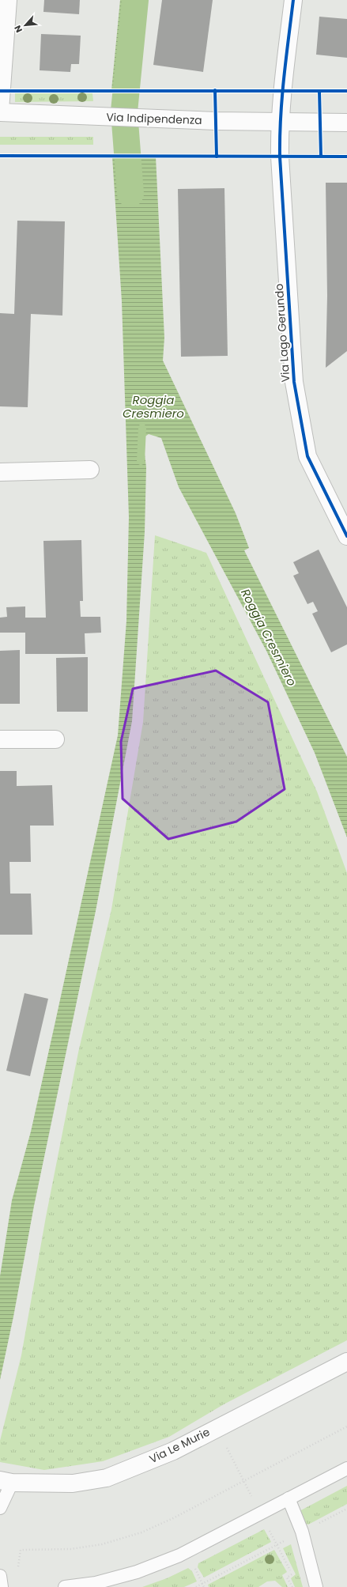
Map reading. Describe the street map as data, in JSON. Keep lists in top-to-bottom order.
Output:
{
  "streets": {
    "street": ["Via Indipendenza", "Via Lago Gerundo", "Via Le Murie"]
  },
  "crossings": [
    ["Via Indipendenza", "Via Lago Gerundo"]
  ],
  "water": ["Roggia Cresmiero"],
  "north": "bottom left"
}
